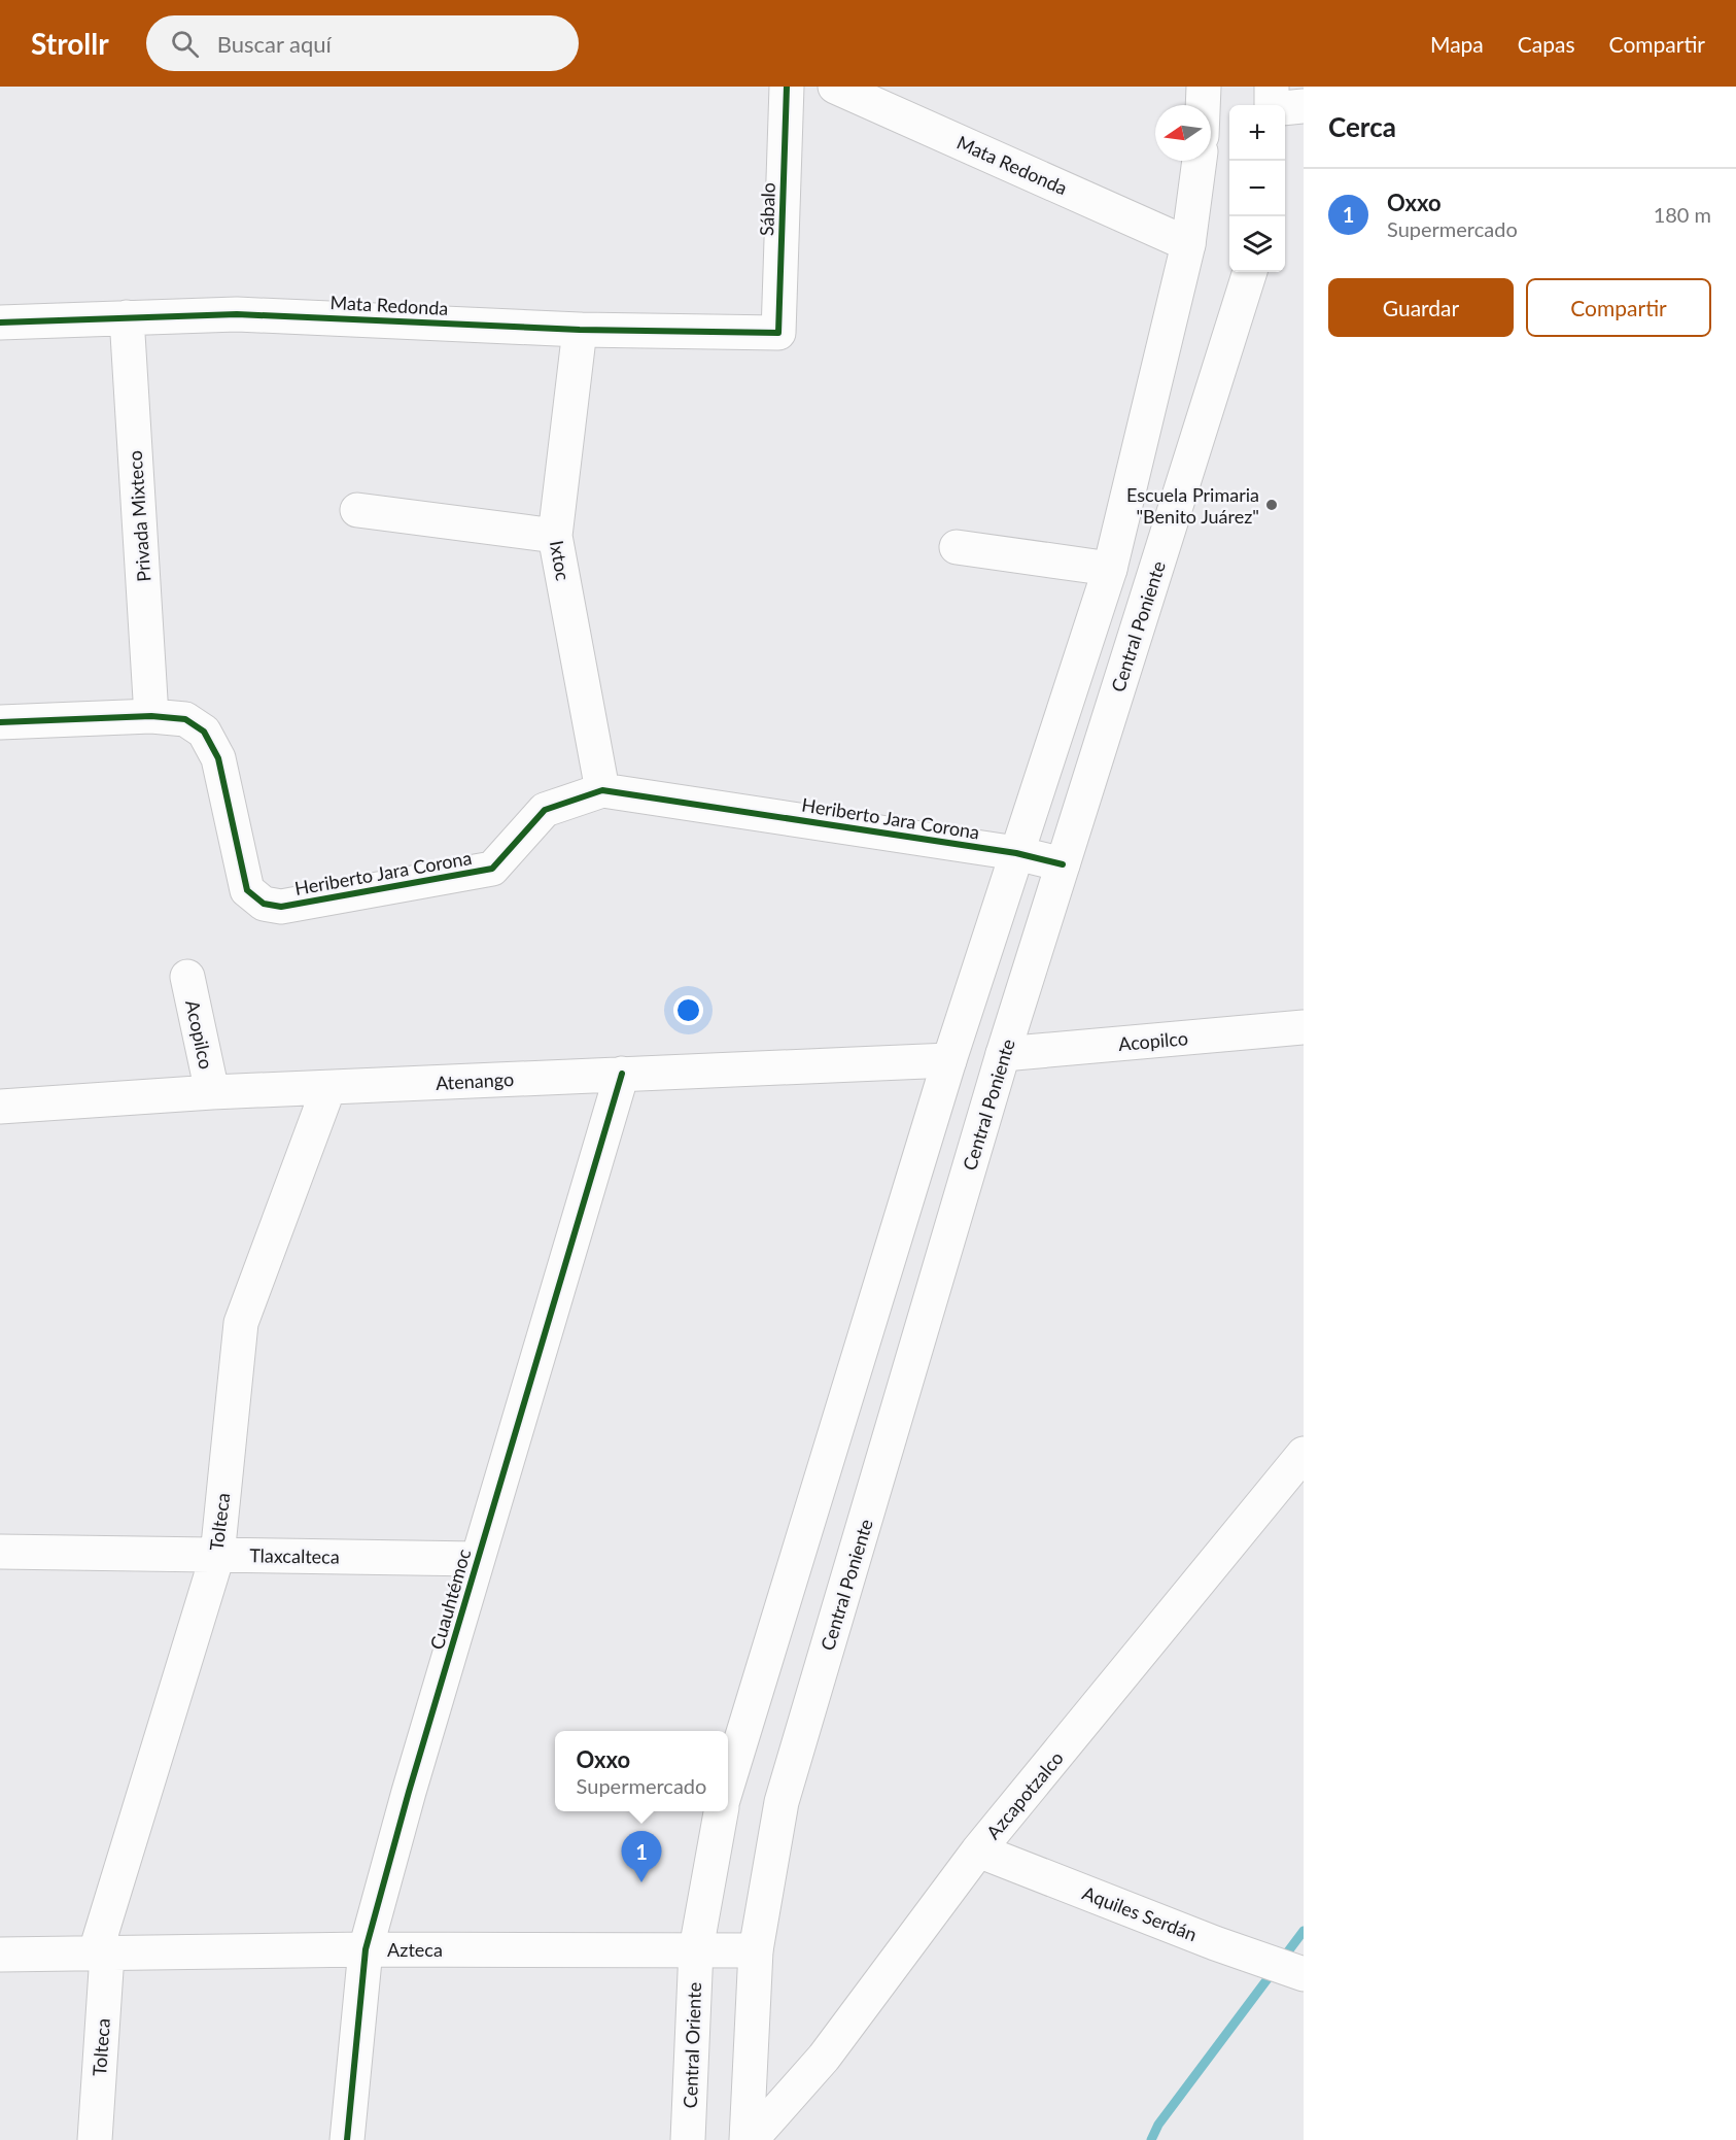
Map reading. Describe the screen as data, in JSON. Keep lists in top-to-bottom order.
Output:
{
  "streets": {
    "street": [
      "Mata Redonda",
      "Sábalo",
      "Privada Mixteco",
      "Ixtoc",
      "Central Poniente",
      "Heriberto Jara Corona",
      "Acopilco",
      "Atenango",
      "Tolteca",
      "Tlaxcalteca",
      "Cuauhtémoc",
      "Azcapotzalco",
      "Aquiles Serdán",
      "Azteca",
      "Central Oriente"
    ]
  },
  "crossings": [
    ["Mata Redonda", "Sábalo"],
    ["Mata Redonda", "Privada Mixteco"],
    ["Mata Redonda", "Ixtoc"],
    ["Privada Mixteco", "Heriberto Jara Corona"],
    ["Ixtoc", "Heriberto Jara Corona"],
    ["Central Poniente", "Heriberto Jara Corona"],
    ["Central Poniente", "Acopilco"],
    ["Central Poniente", "Azteca"],
    ["Acopilco", "Atenango"],
    ["Atenango", "Tolteca"],
    ["Atenango", "Cuauhtémoc"],
    ["Tolteca", "Tlaxcalteca"],
    ["Tolteca", "Azteca"],
    ["Tlaxcalteca", "Cuauhtémoc"],
    ["Cuauhtémoc", "Azteca"],
    ["Azcapotzalco", "Aquiles Serdán"],
    ["Azteca", "Central Oriente"]
  ],
  "places": ["Escuela Primaria \"Benito Juárez\""],
  "north": "left",
  "page": {
    "header": "Strollr",
    "search": "Buscar aquí",
    "nav": ["Mapa", "Capas", "Compartir"],
    "heading": "Cerca",
    "map_buttons": ["+", "−"],
    "list": [
      {
        "mark": "1",
        "name": "Oxxo",
        "note": "Supermercado",
        "value": "180 m"
      }
    ],
    "buttons": ["Guardar", "Compartir"],
    "popup": ["Oxxo", "Supermercado"],
    "pins": "1"
  }
}
